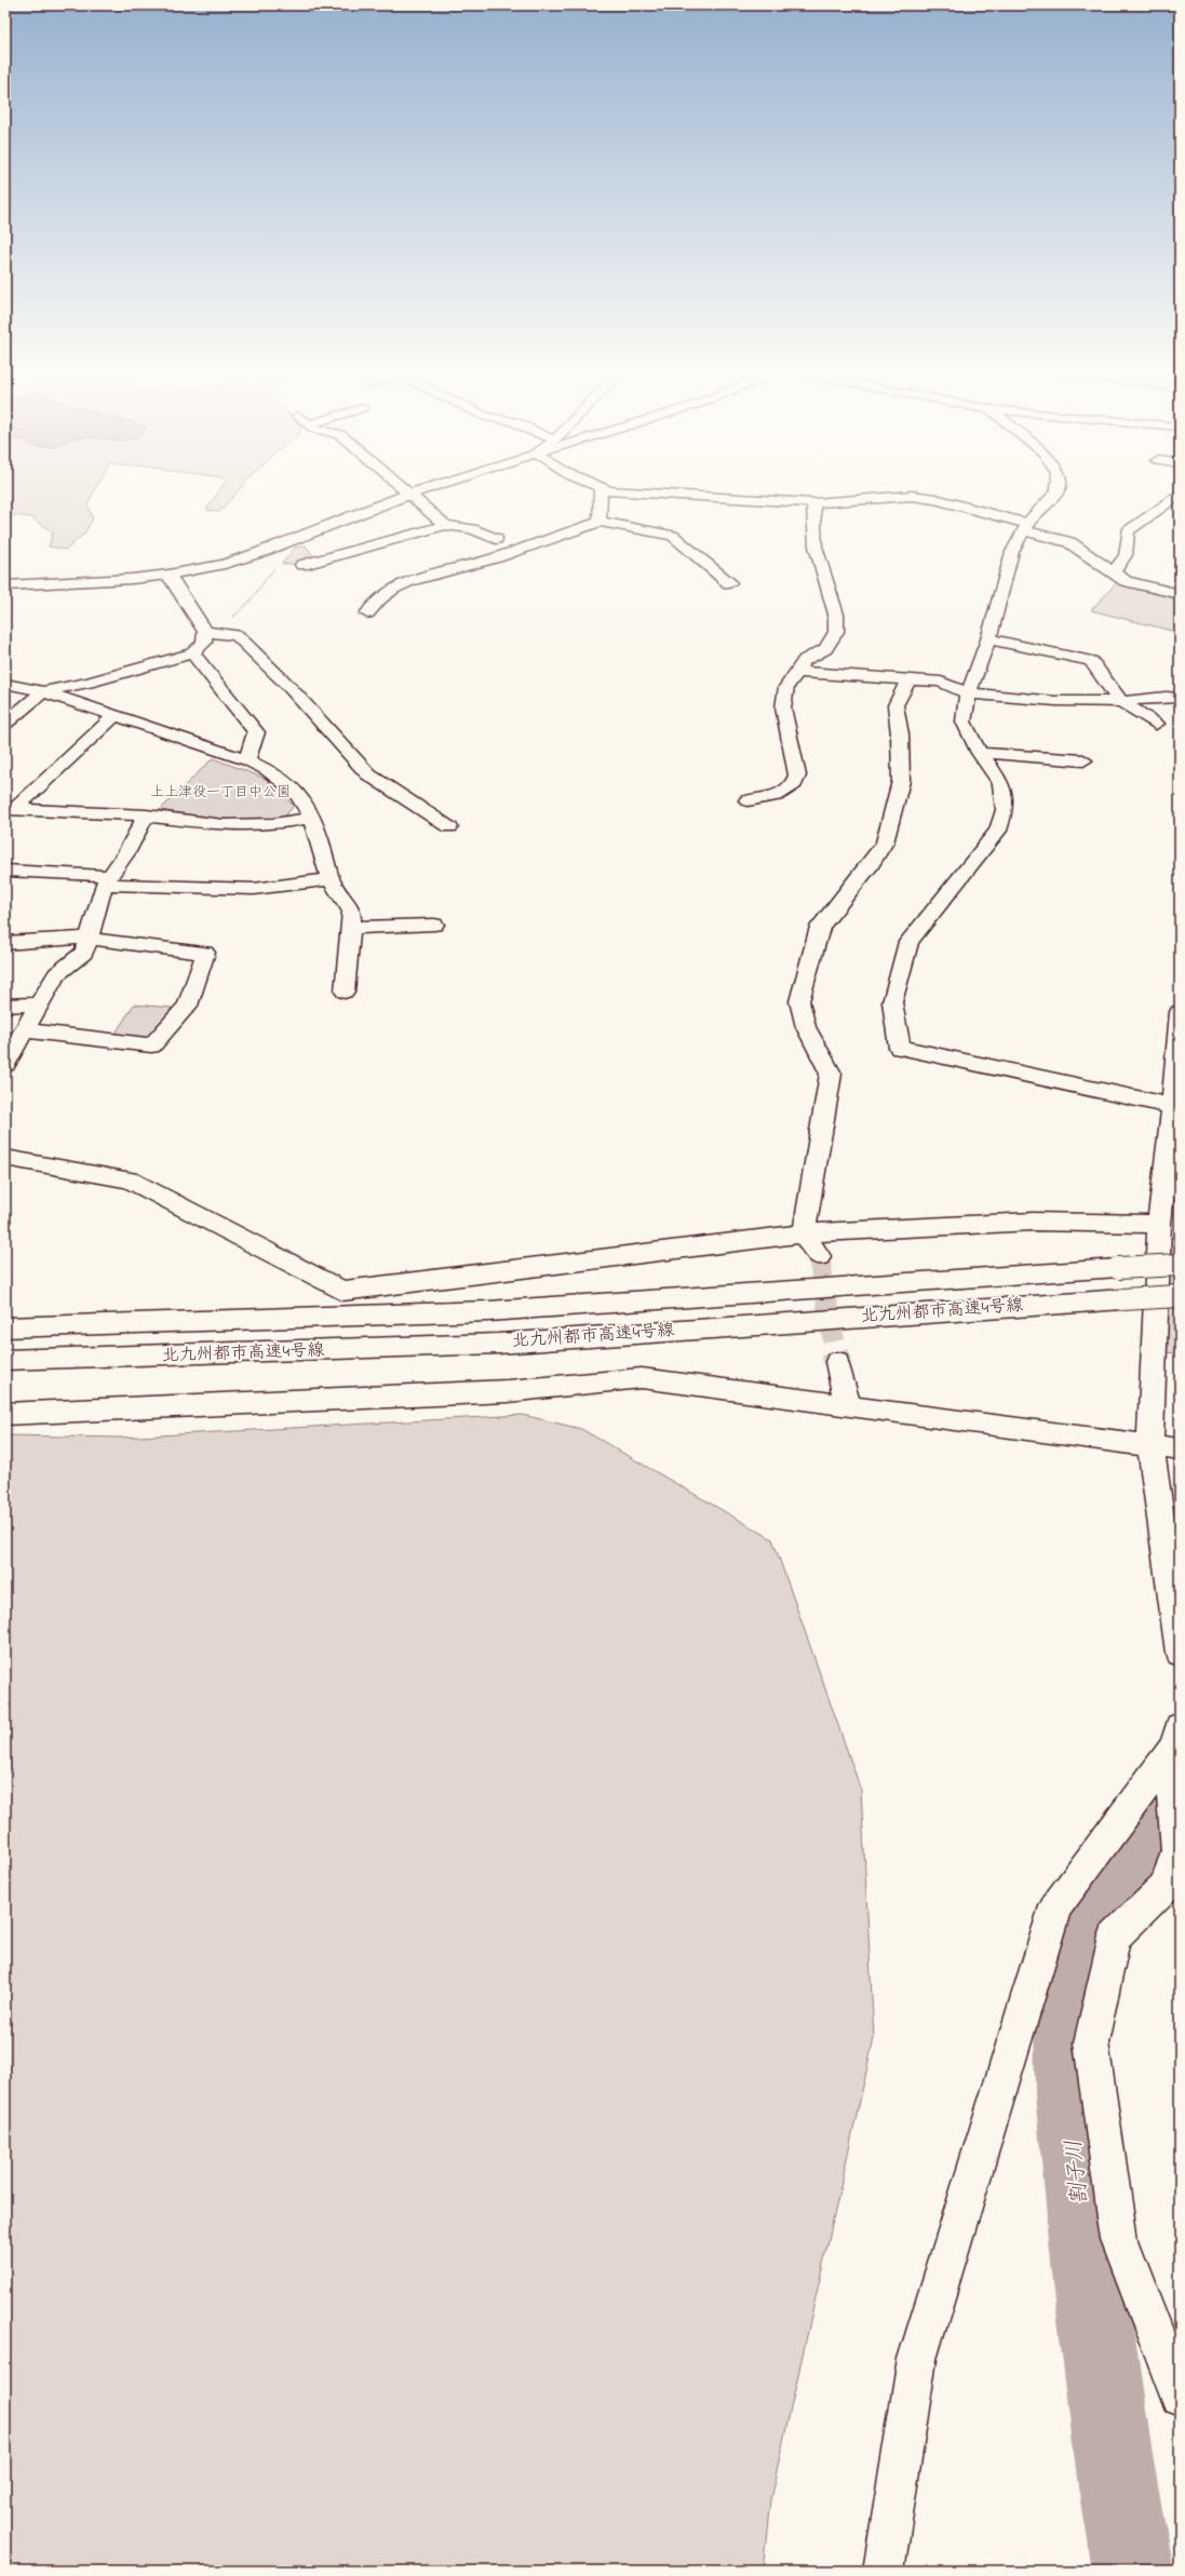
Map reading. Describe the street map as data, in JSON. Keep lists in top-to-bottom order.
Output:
{
  "streets": {
    "main road": ["北九州都市高速4号線"]
  },
  "water": ["割子川"],
  "parks": ["上上津役一丁目中公園"]
}
